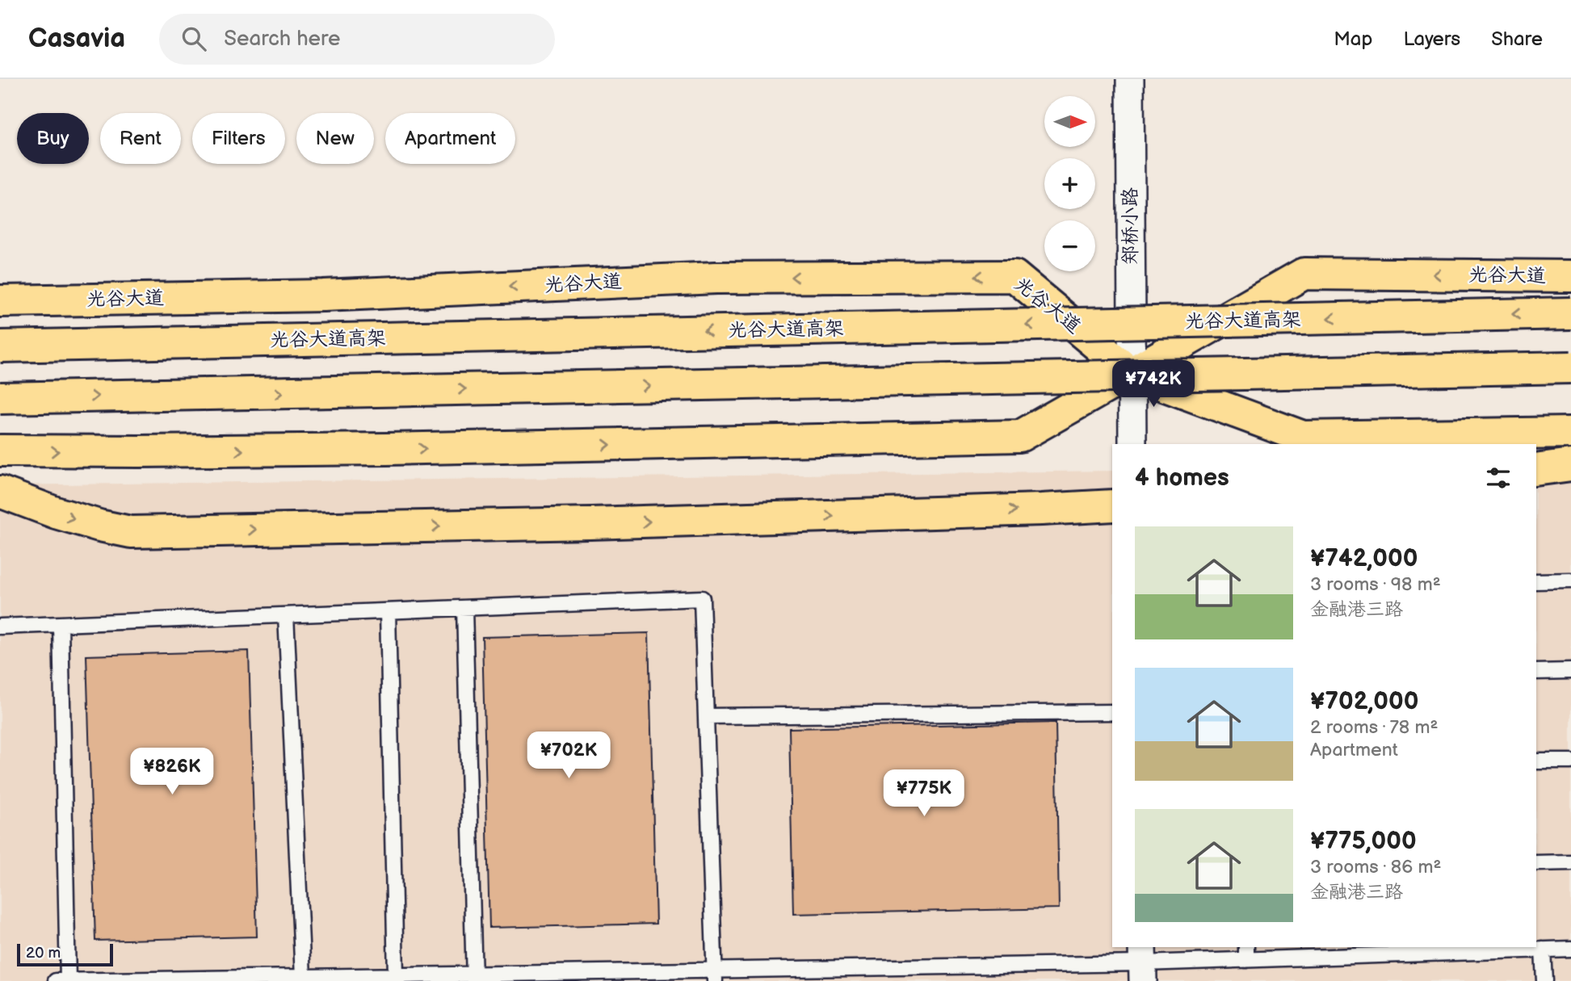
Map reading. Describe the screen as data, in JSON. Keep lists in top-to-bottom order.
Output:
{
  "streets": {
    "main road": ["光谷大道", "光谷大道高架"],
    "street": ["郑桥小路"]
  },
  "crossings": [
    ["郑桥小路", "光谷大道"]
  ],
  "scale_bar": "20 m",
  "north": "right",
  "page": {
    "header": "Casavia",
    "search": "Search here",
    "nav": ["Map", "Layers", "Share"],
    "map_buttons": ["+", "−"],
    "chip": [
      "Buy",
      "Rent",
      "Filters",
      "New",
      "Apartment"
    ],
    "price": [
      "¥742K",
      "¥702K",
      "¥826K",
      "¥775K"
    ],
    "heading": "4 homes",
    "list": [
      {
        "name": "¥742,000",
        "note": "3 rooms · 98 m² · 金融港三路"
      },
      {
        "name": "¥702,000",
        "note": "2 rooms · 78 m² · Apartment"
      },
      {
        "name": "¥775,000",
        "note": "3 rooms · 86 m² · 金融港三路"
      }
    ],
    "scale": "20 m"
  }
}
